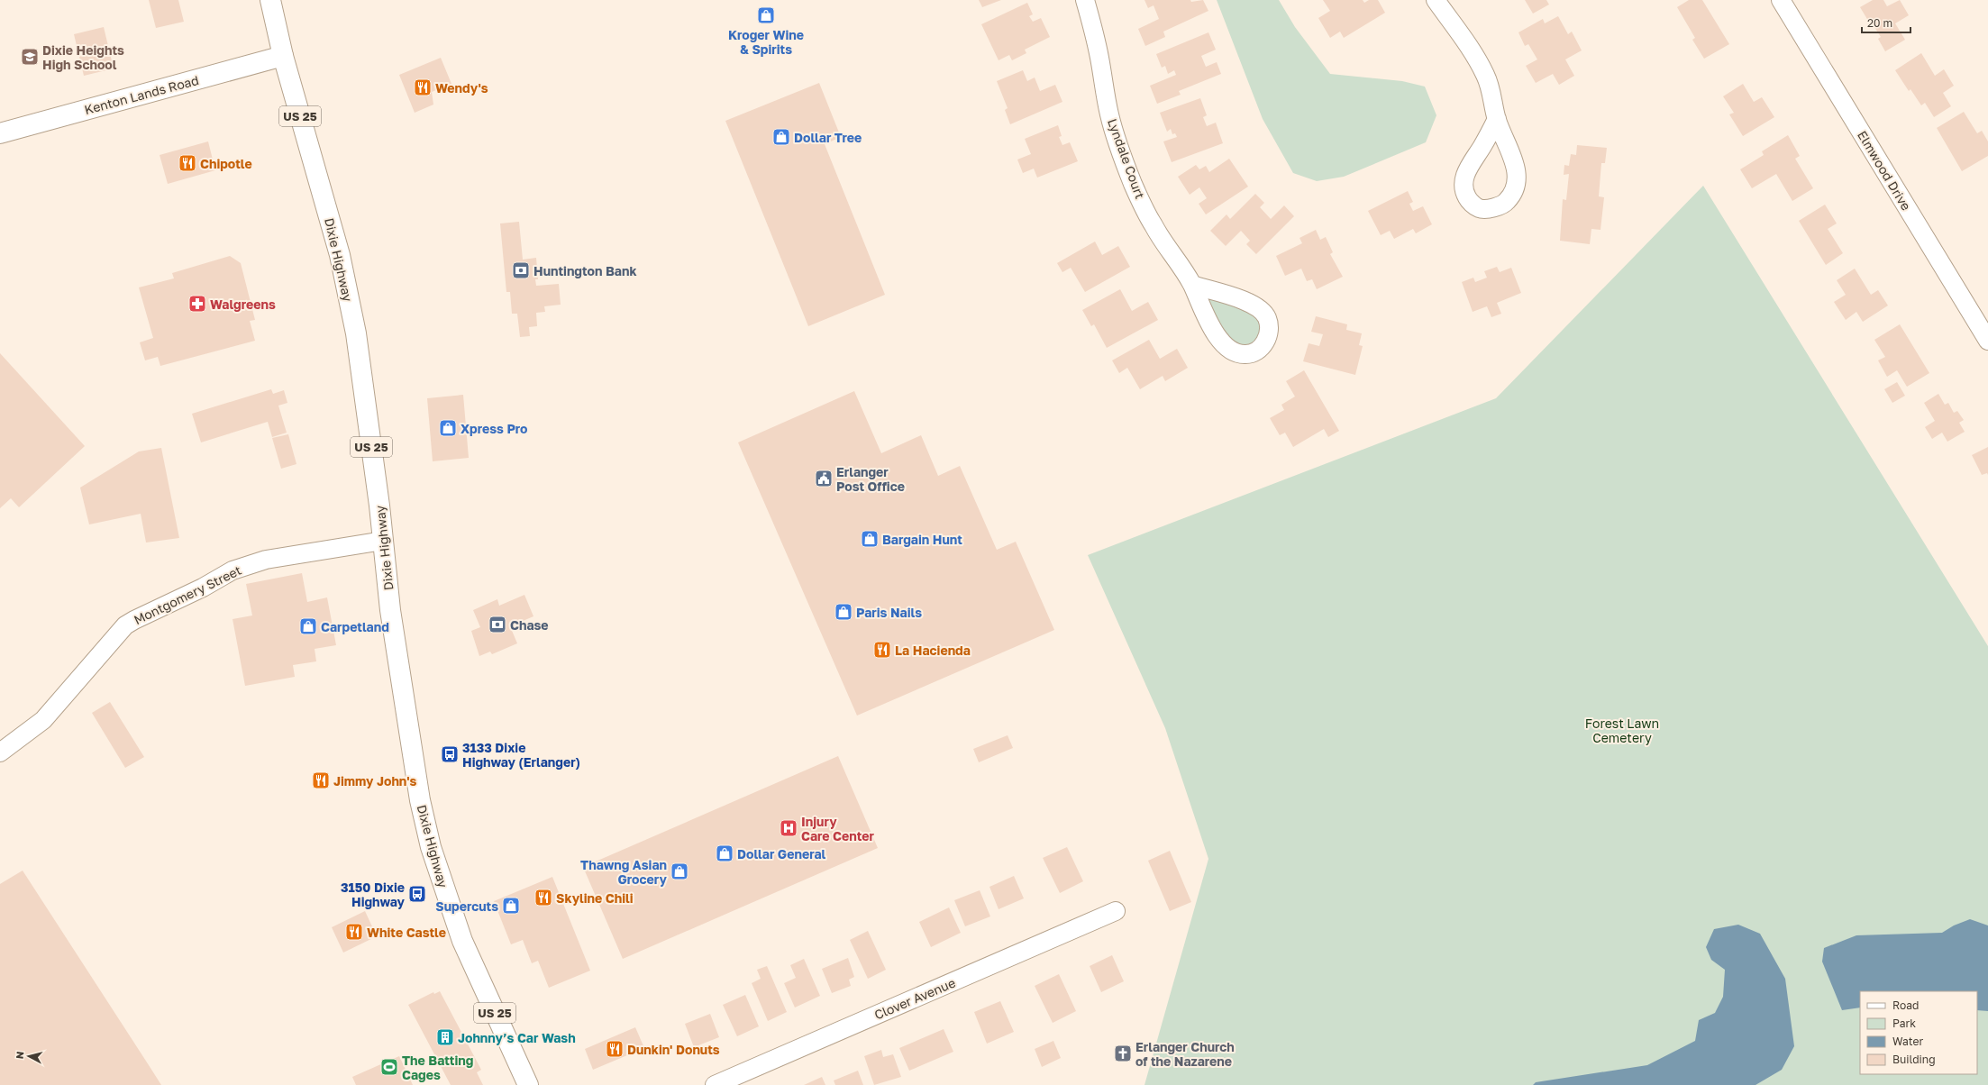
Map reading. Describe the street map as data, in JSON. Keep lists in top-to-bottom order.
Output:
{
  "streets": {
    "main road": ["Kenton Lands Road", "US 25", "Dixie Highway"],
    "street": [
      "Lyndale Court",
      "Elmwood Drive",
      "Montgomery Street",
      "Clover Avenue"
    ]
  },
  "crossings": [
    ["Kenton Lands Road", "Dixie Highway"],
    ["Dixie Highway", "Montgomery Street"]
  ],
  "parks": ["Forest Lawn Cemetery"],
  "places": {
    "shop": [
      "Kroger Wine & Spirits",
      "Dollar Tree",
      "Xpress Pro",
      "Bargain Hunt",
      "Paris Nails",
      "Carpetland",
      "Dollar General",
      "Thawng Asian Grocery",
      "Supercuts"
    ],
    "school or university": ["Dixie Heights High School"],
    "restaurant": [
      "Wendy's",
      "Chipotle",
      "La Hacienda",
      "Jimmy John's",
      "Skyline Chili",
      "White Castle",
      "Dunkin' Donuts"
    ],
    "bank": ["Huntington Bank", "Chase"],
    "pharmacy": ["Walgreens"],
    "public building": ["Erlanger Post Office"],
    "bus stop": ["3133 Dixie Highway (Erlanger)", "3150 Dixie Highway"],
    "hospital": ["Injury Care Center"],
    "building": ["Johnny’s Car Wash"],
    "church": ["Erlanger Church of the Nazarene"],
    "sports": ["The Batting Cages"]
  },
  "legend": [
    "Road",
    "Park",
    "Water",
    "Building"
  ],
  "scale_bar": "20 m",
  "north": "left"
}
